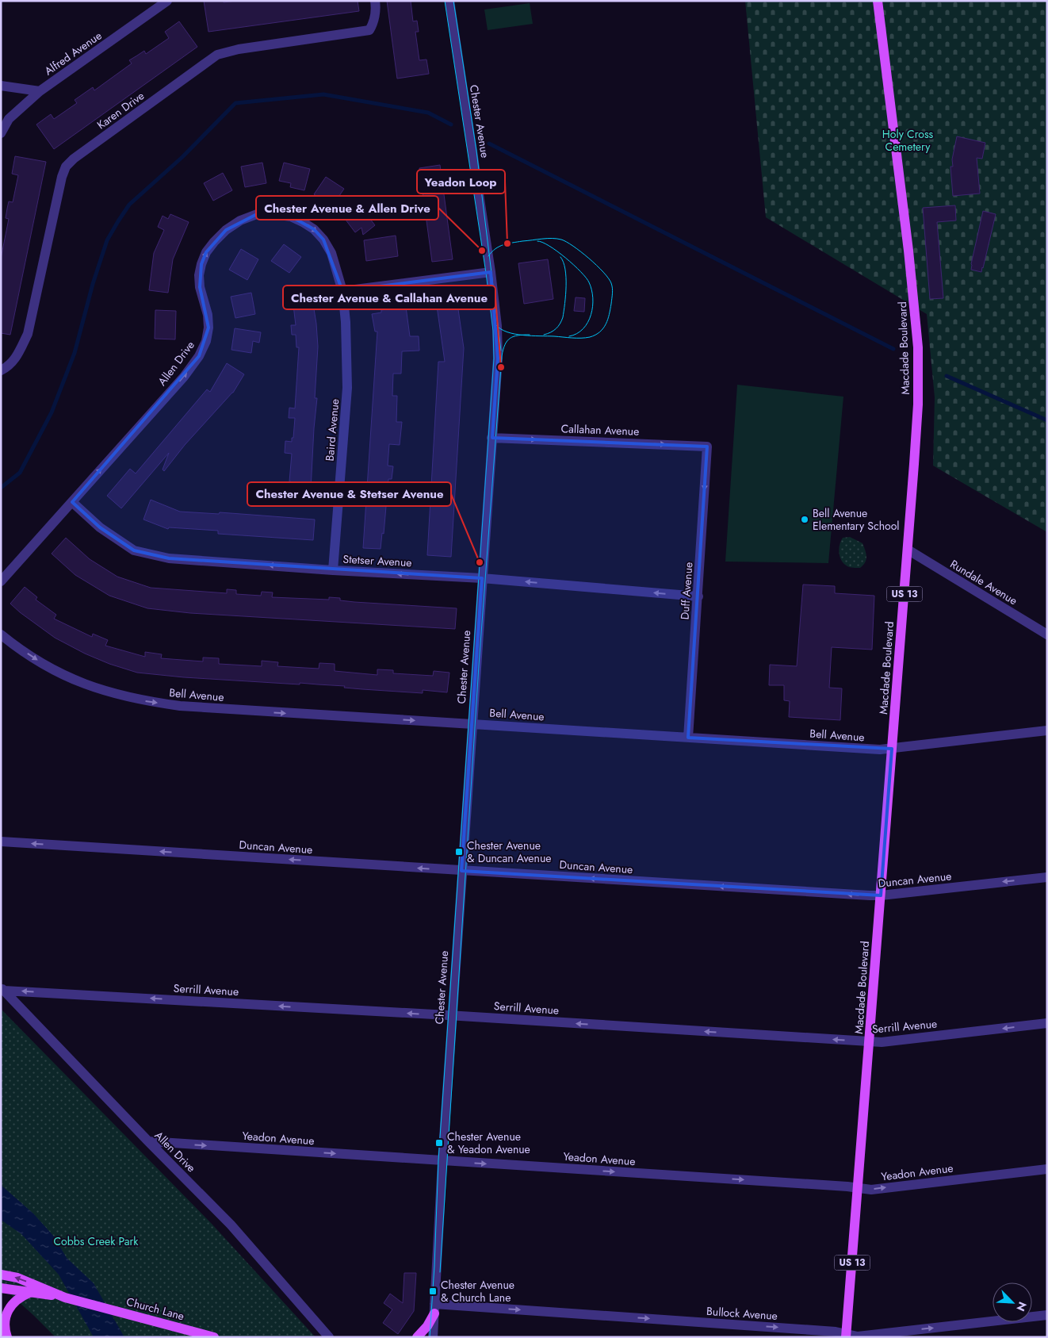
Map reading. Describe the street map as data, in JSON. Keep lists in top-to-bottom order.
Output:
{
  "streets": {
    "main road": ["Macdade Boulevard", "US 13", "Church Lane"],
    "street": [
      "Alfred Avenue",
      "Karen Drive",
      "Chester Avenue",
      "Allen Drive",
      "Baird Avenue",
      "Callahan Avenue",
      "Stetser Avenue",
      "Rundale Avenue",
      "Duff Avenue",
      "Bell Avenue",
      "Duncan Avenue",
      "Serrill Avenue",
      "Yeadon Avenue",
      "Bullock Avenue"
    ]
  },
  "crossings": [
    ["Chester Avenue", "Callahan Avenue"],
    ["Chester Avenue", "Stetser Avenue"],
    ["Chester Avenue", "Bell Avenue"],
    ["Chester Avenue", "Duncan Avenue"],
    ["Chester Avenue", "Serrill Avenue"],
    ["Chester Avenue", "Yeadon Avenue"],
    ["Chester Avenue", "Bullock Avenue"],
    ["Macdade Boulevard", "Rundale Avenue"],
    ["Macdade Boulevard", "Bell Avenue"],
    ["Macdade Boulevard", "Duncan Avenue"],
    ["Macdade Boulevard", "Serrill Avenue"],
    ["Macdade Boulevard", "Yeadon Avenue"],
    ["Macdade Boulevard", "Bullock Avenue"],
    ["Allen Drive", "Baird Avenue"],
    ["Allen Drive", "Stetser Avenue"],
    ["Allen Drive", "Serrill Avenue"],
    ["Allen Drive", "Yeadon Avenue"],
    ["Baird Avenue", "Stetser Avenue"],
    ["Callahan Avenue", "Duff Avenue"],
    ["Stetser Avenue", "Duff Avenue"],
    ["Duff Avenue", "Bell Avenue"]
  ],
  "one_way": [
    "Callahan Avenue",
    "Stetser Avenue",
    "Duff Avenue",
    "Bell Avenue",
    "Duncan Avenue",
    "Serrill Avenue",
    "Yeadon Avenue",
    "Bullock Avenue"
  ],
  "parks": ["Holy Cross Cemetery", "Cobbs Creek Park"],
  "places": {
    "other": [
      "Yeadon Loop",
      "Chester Avenue & Allen Drive",
      "Chester Avenue & Callahan Avenue",
      "Bell Avenue Elementary School",
      "Chester Avenue & Stetser Avenue"
    ],
    "transit": ["Chester Avenue & Duncan Avenue", "Chester Avenue & Yeadon Avenue", "Chester Avenue & Church Lane"]
  },
  "north": "bottom right"
}
